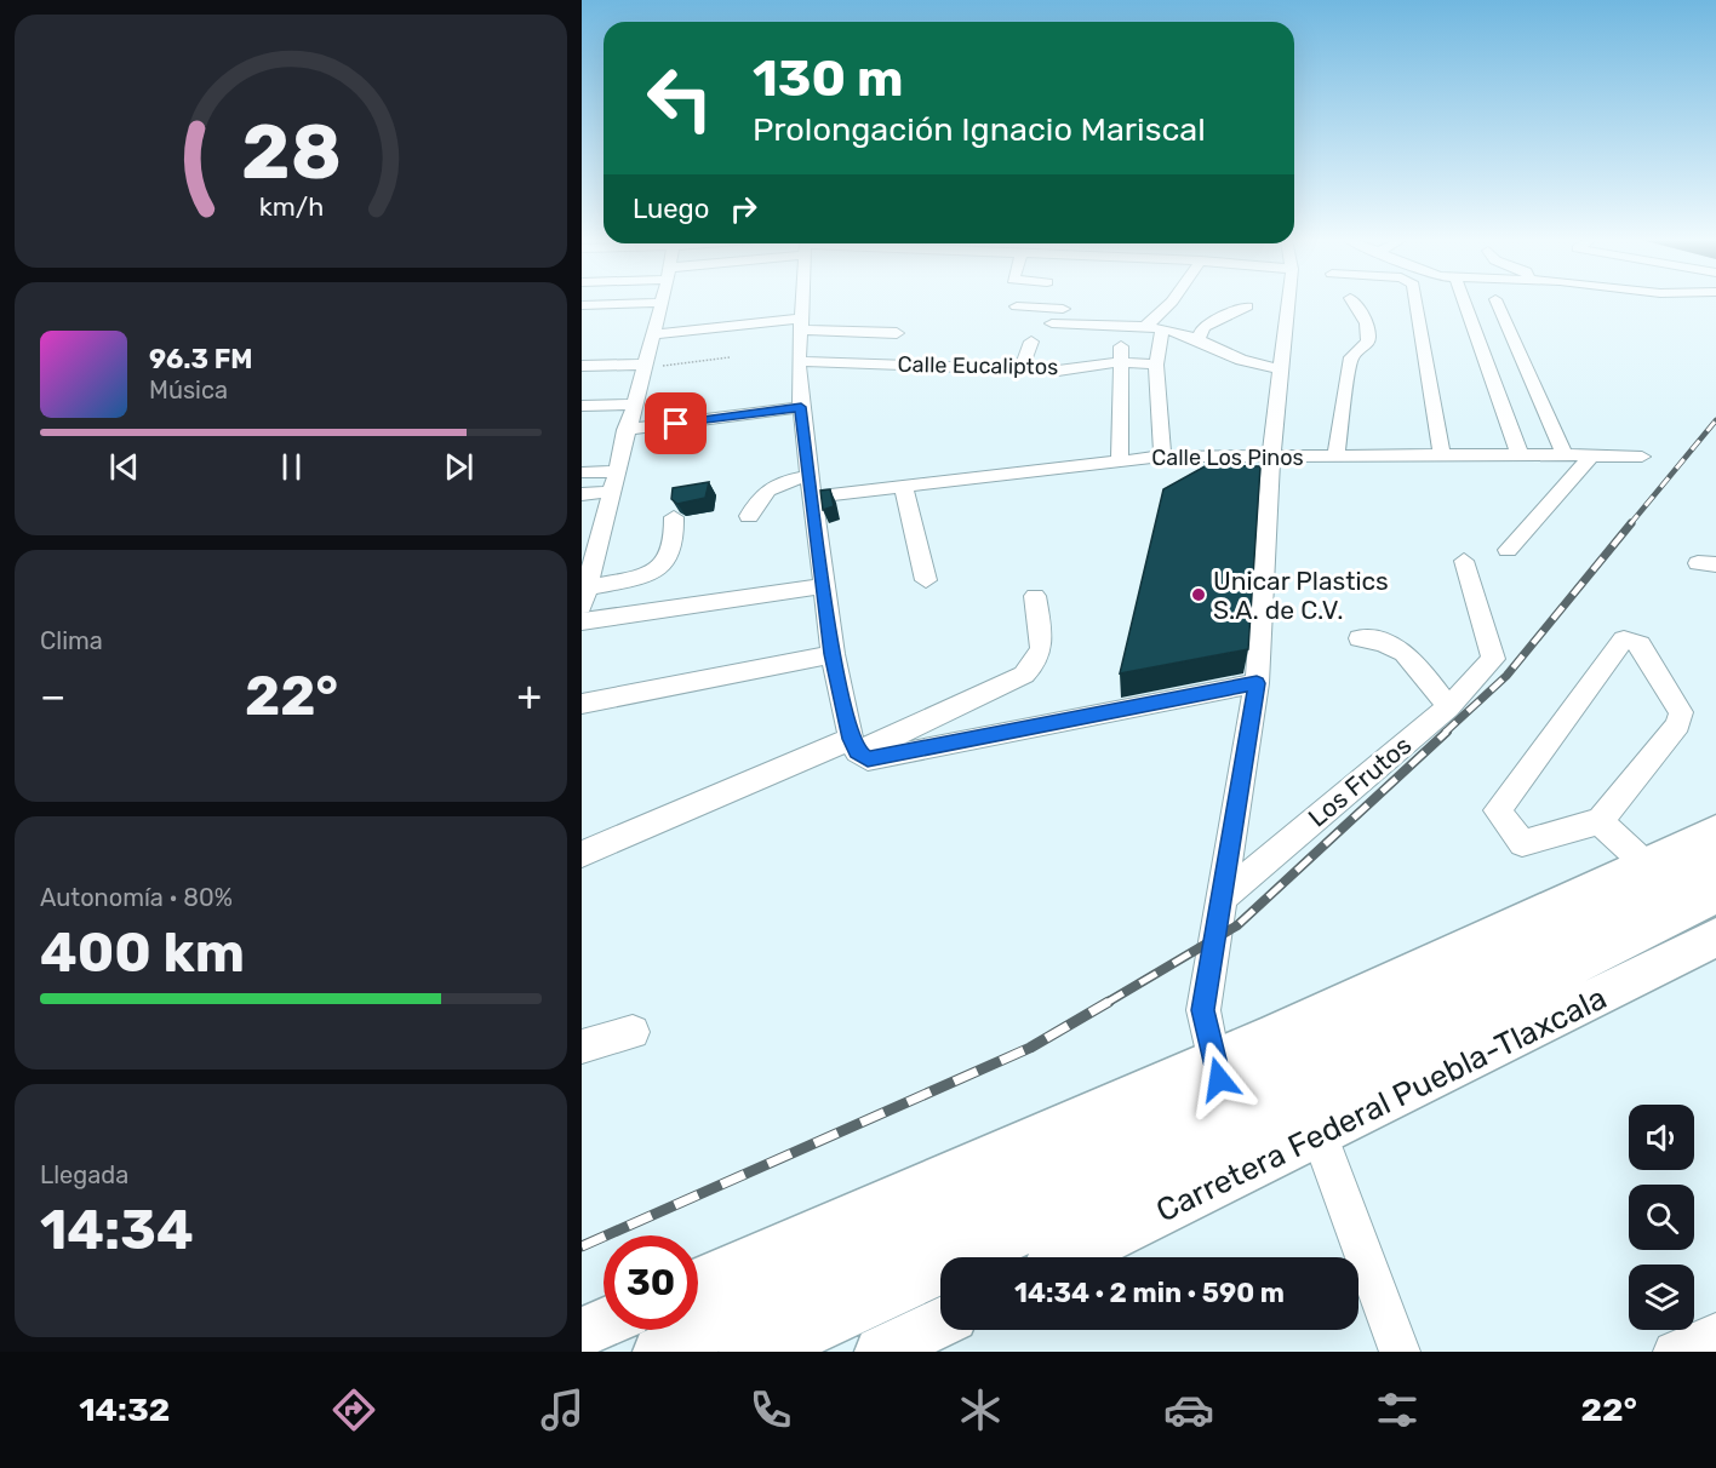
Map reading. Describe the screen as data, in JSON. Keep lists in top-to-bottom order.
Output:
{
  "streets": {
    "main road": ["Carretera Federal Puebla-Tlaxcala"],
    "street": ["Calle Eucaliptos", "Calle Los Pinos", "Los Frutos"]
  },
  "places": ["Unicar Plastics S.A. de C.V."],
  "page": {
    "turn": ["130 m", "Prolongación Ignacio Mariscal"],
    "then": "Luego",
    "song": ["96.3 FM", "Música"],
    "tile": [
      "Clima",
      ["Autonomía · 80%", "400 km"],
      ["Llegada", "14:34"]
    ],
    "heat": ["−", "22°", "+"],
    "limit": "30",
    "trip": "14:34 · 2 min · 590 m",
    "tabs": ["14:32", "22°"],
    "gauge": ["28", "km/h"]
  }
}
